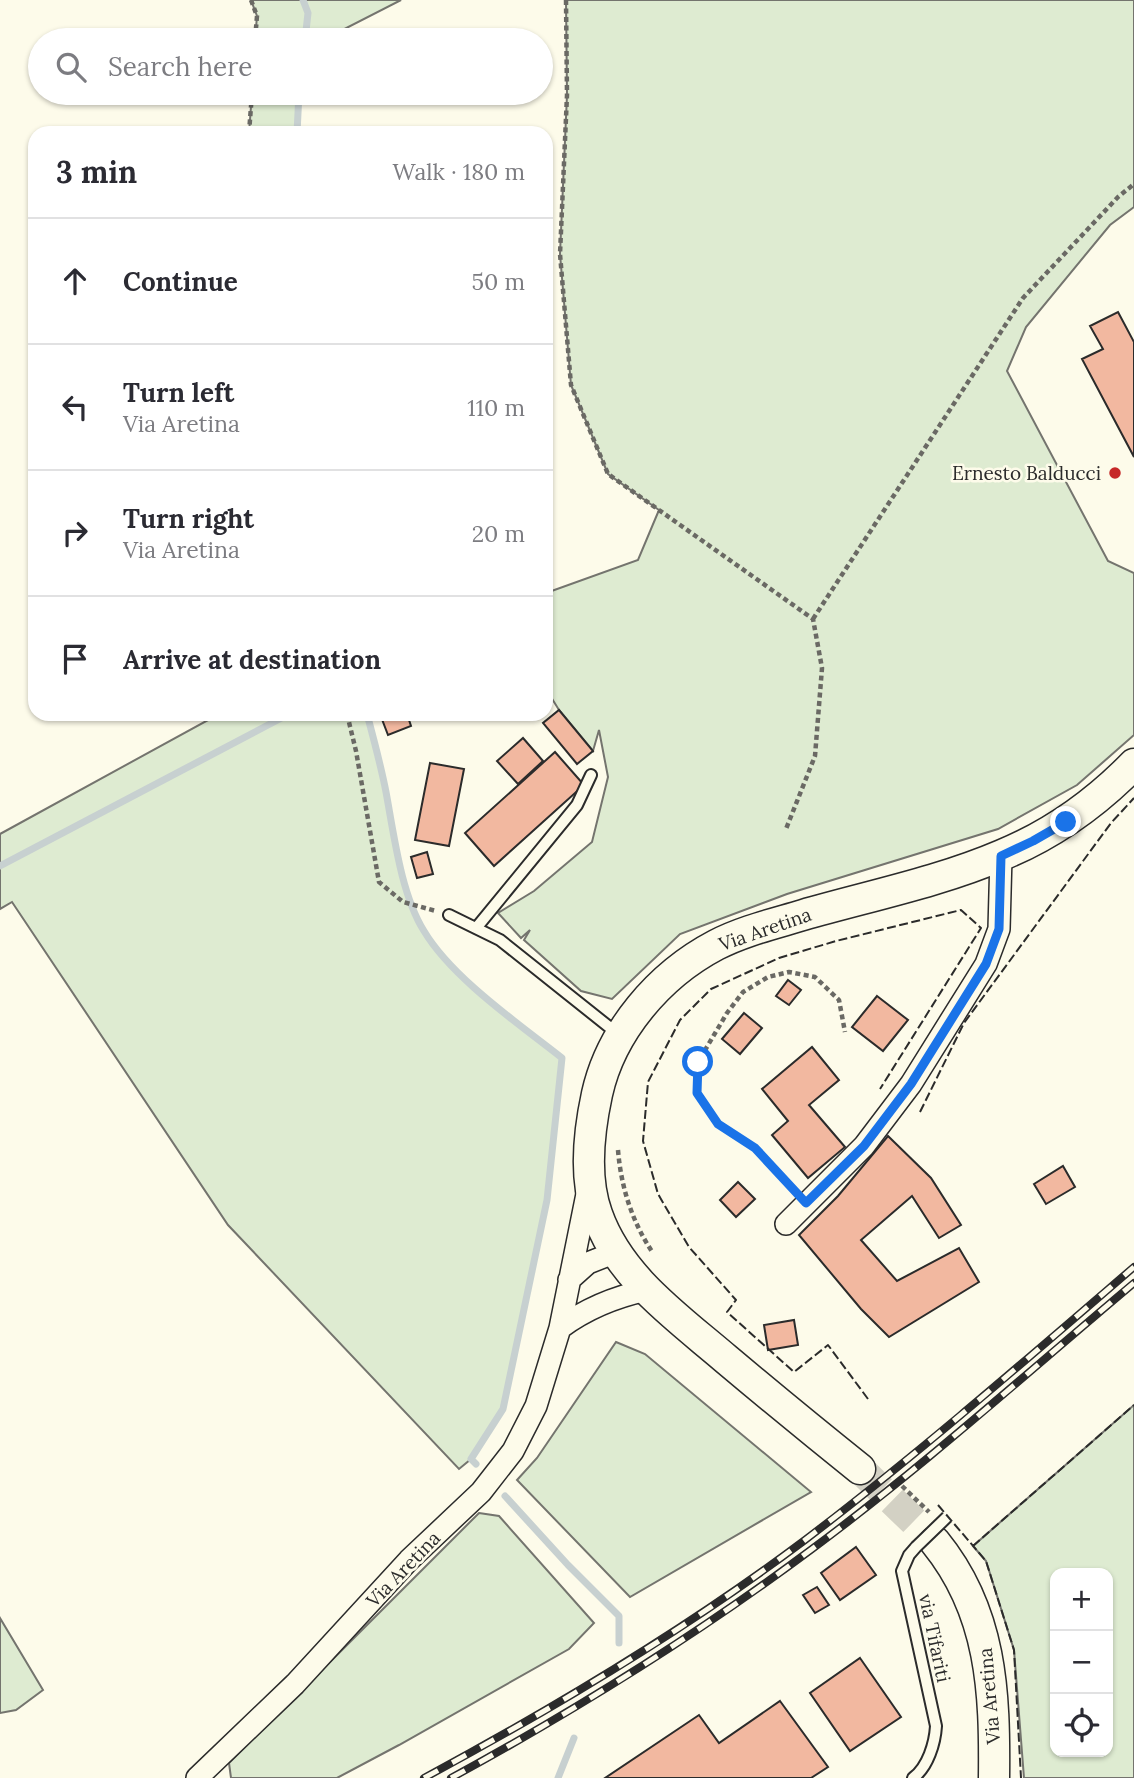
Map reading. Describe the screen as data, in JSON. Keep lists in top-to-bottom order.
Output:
{
  "streets": {
    "street": ["Via Aretina"],
    "lane": ["via Tifariti"]
  },
  "crossings": [
    ["Via Aretina", "via Tifariti"]
  ],
  "places": ["Ernesto Balducci"],
  "page": {
    "search": "Search here",
    "heading": ["3 min", "Walk · 180 m"],
    "list": [
      ["Continue", "50 m"],
      ["Turn left", "Via Aretina", "110 m"],
      ["Turn right", "Via Aretina", "20 m"],
      "Arrive at destination"
    ],
    "map_buttons": ["+", "−"]
  }
}
